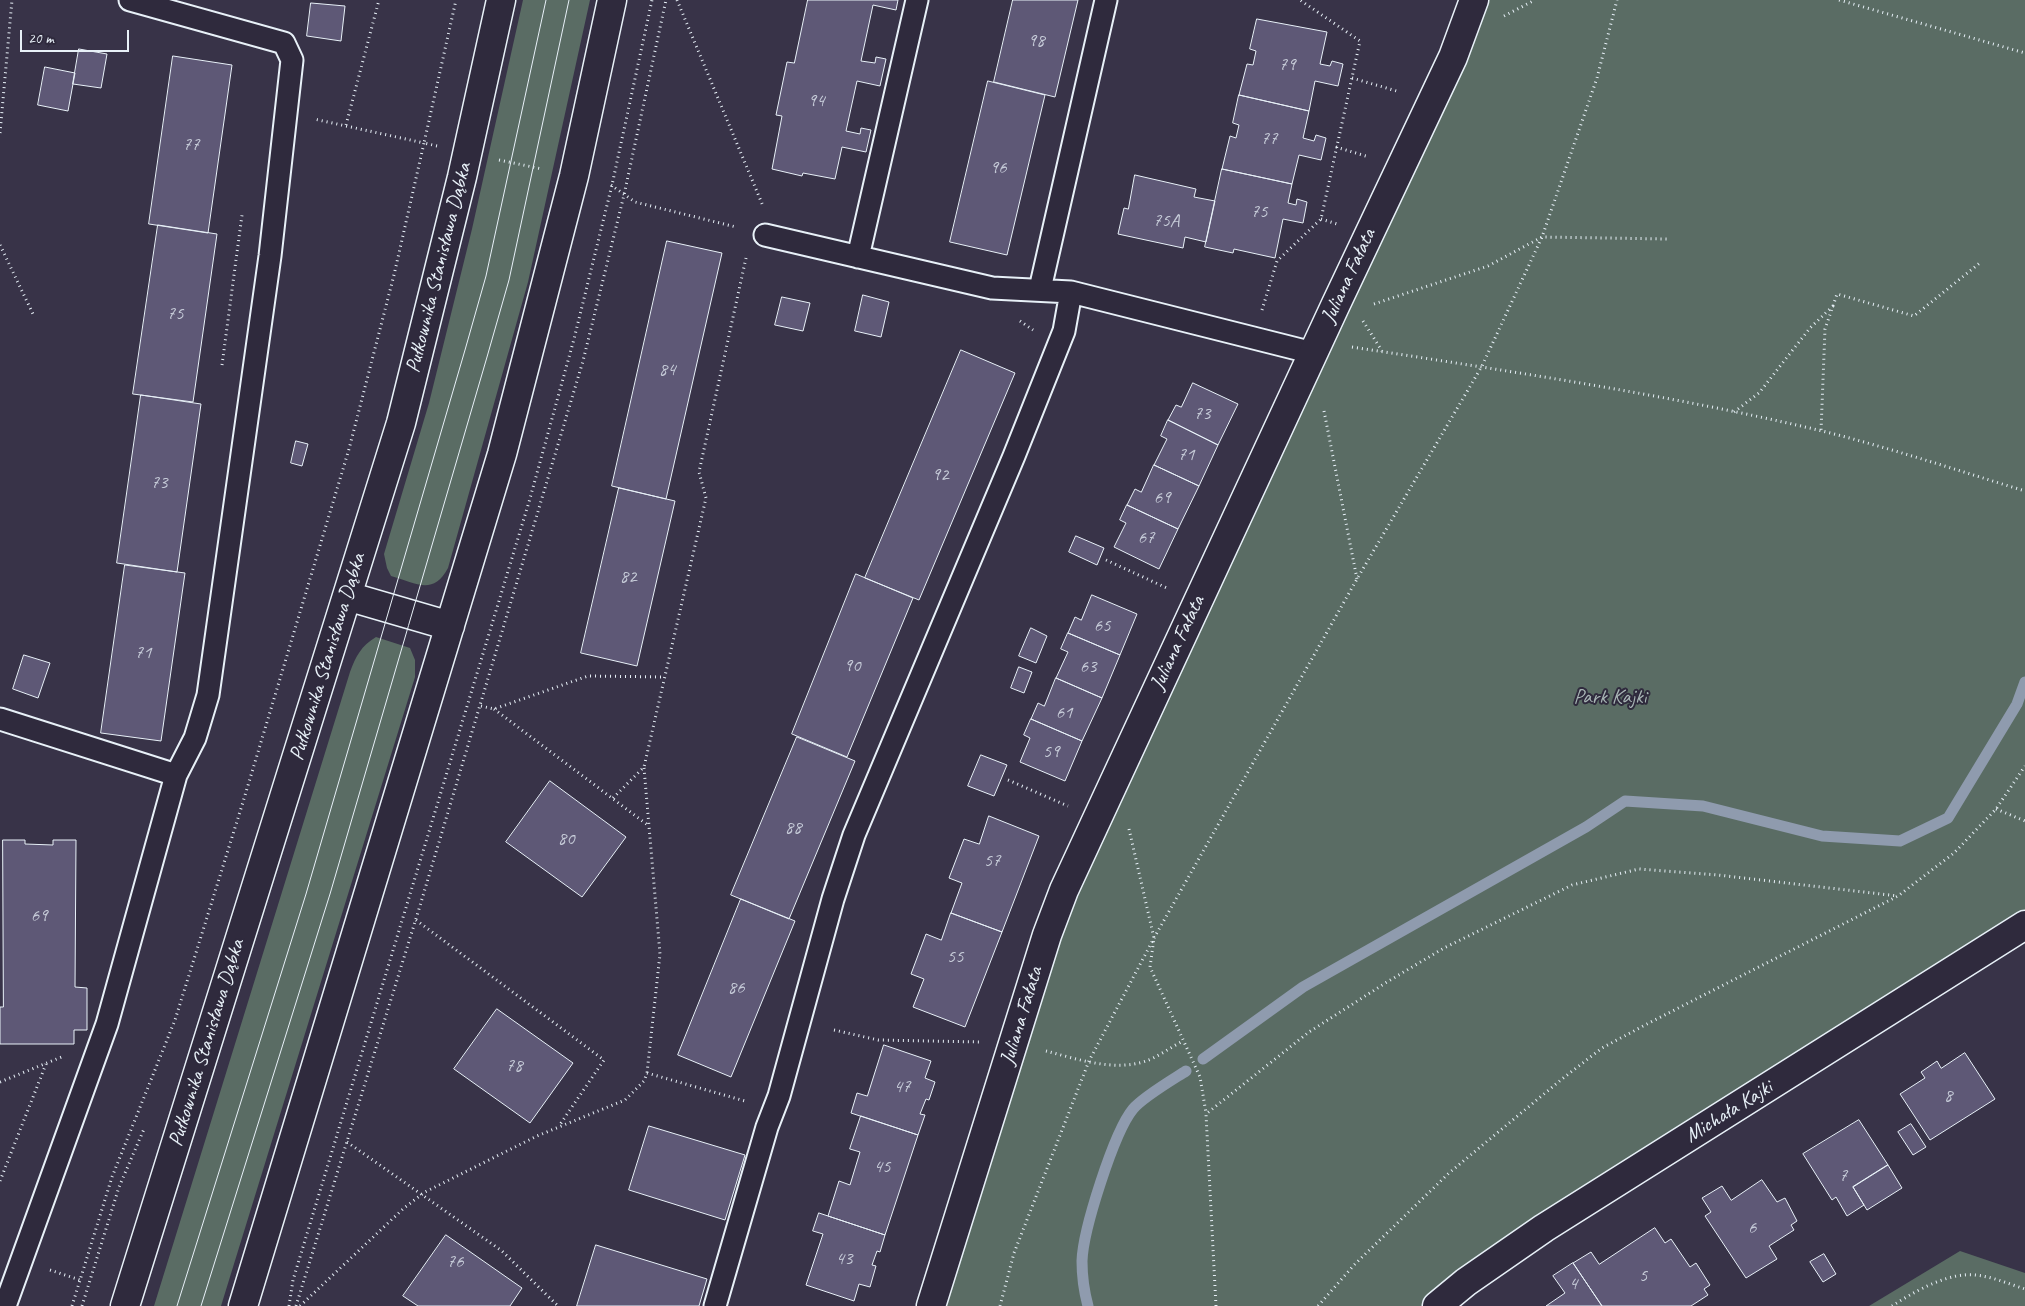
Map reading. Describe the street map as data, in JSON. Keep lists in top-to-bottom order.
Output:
{
  "streets": {
    "street": ["Pułkownika Stanisława Dąbka", "Juliana Fałata", "Michała Kajki"]
  },
  "parks": ["Park Kajki"],
  "house_numbers": [
    "98",
    "79",
    "94",
    "77",
    "77",
    "96",
    "75",
    "75A",
    "75",
    "84",
    "73",
    "71",
    "92",
    "73",
    "69",
    "67",
    "82",
    "65",
    "71",
    "90",
    "63",
    "61",
    "59",
    "88",
    "80",
    "57",
    "69",
    "55",
    "86",
    "78",
    "47",
    "8",
    "45",
    "7",
    "6",
    "43",
    "76",
    "5",
    "4"
  ],
  "scale_bar": "20 m"
}
